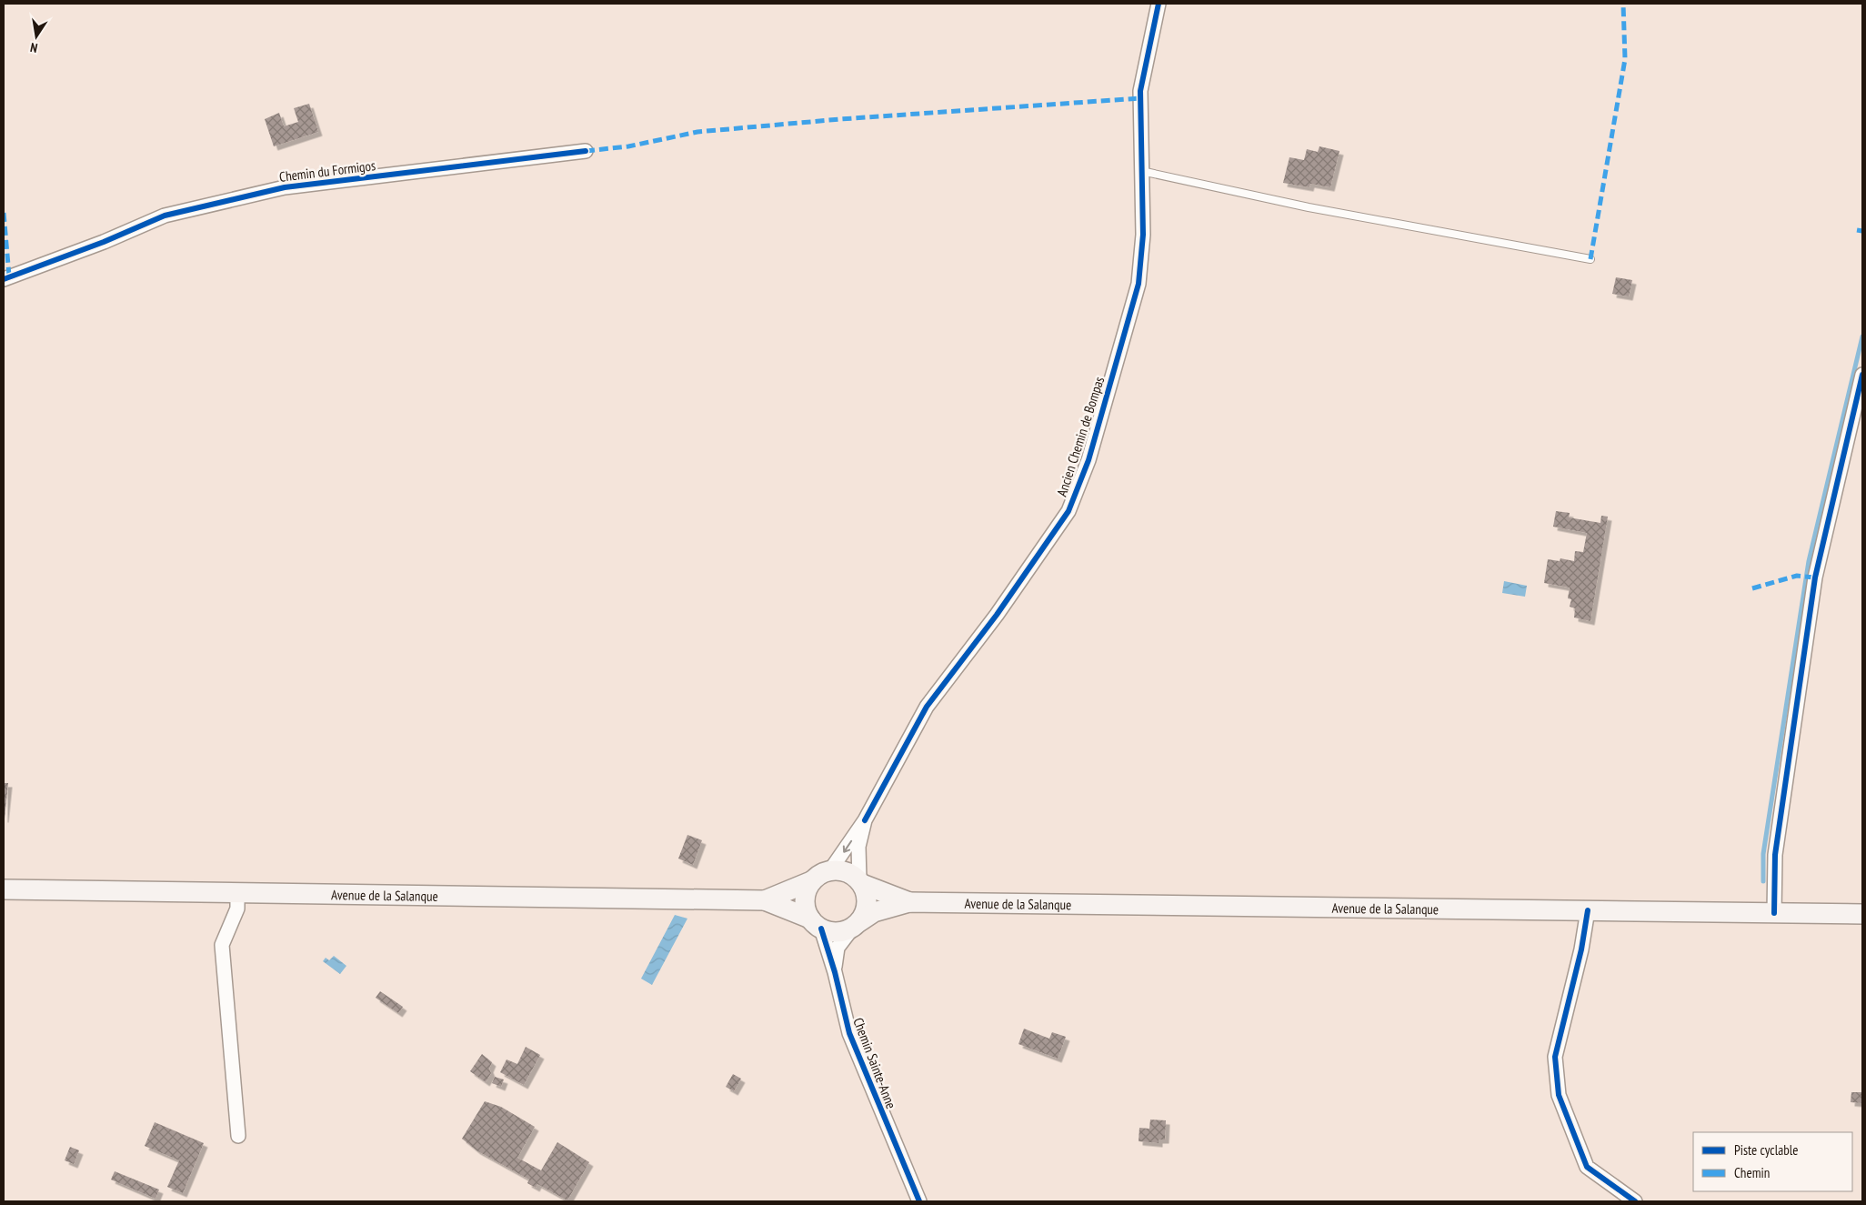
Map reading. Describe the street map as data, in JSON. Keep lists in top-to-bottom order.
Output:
{
  "streets": {
    "main road": ["Avenue de la Salanque"],
    "street": ["Chemin du Formigos", "Ancien Chemin de Bompas", "Chemin Sainte-Anne"]
  },
  "crossings": [
    ["Ancien Chemin de Bompas", "Avenue de la Salanque"],
    ["Ancien Chemin de Bompas", "Chemin Sainte-Anne"],
    ["Avenue de la Salanque", "Chemin Sainte-Anne"]
  ],
  "legend": ["Piste cyclable", "Chemin"],
  "north": "bottom"
}
